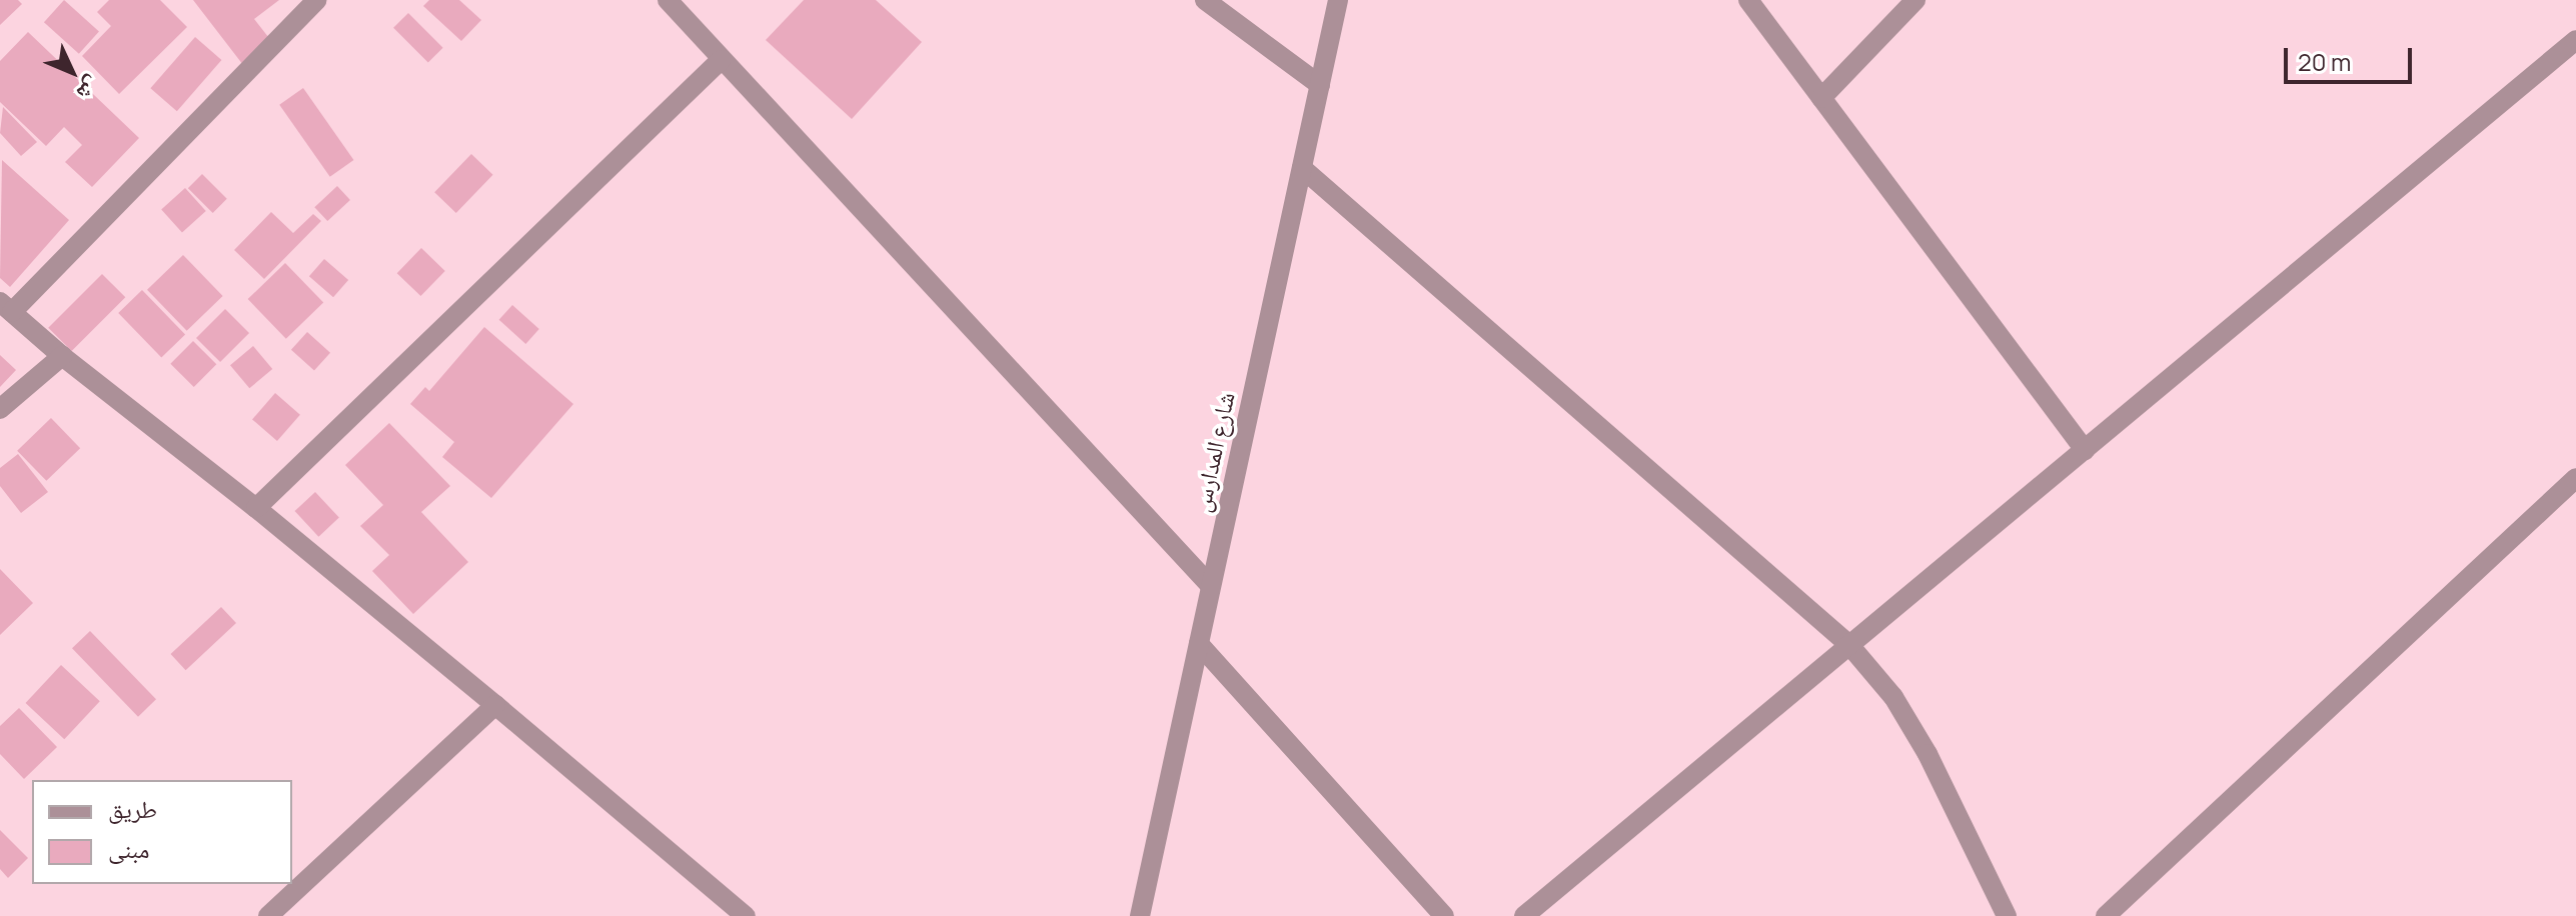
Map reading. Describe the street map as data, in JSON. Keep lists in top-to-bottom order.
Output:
{
  "streets": {
    "street": ["شارع المدارس"]
  },
  "legend": ["طريق", "مبنى"],
  "scale_bar": "20 m",
  "north": "bottom right"
}
